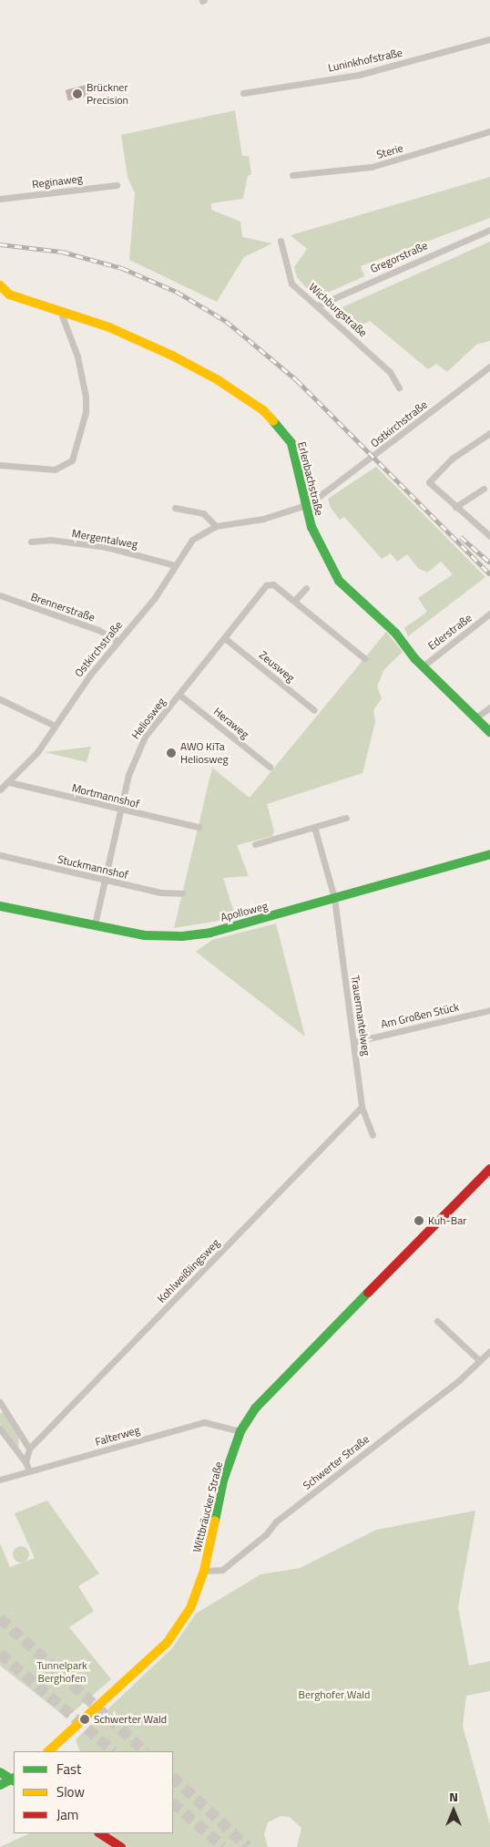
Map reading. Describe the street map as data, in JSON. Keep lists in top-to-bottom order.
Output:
{
  "streets": {
    "street": [
      "Luninkhofstraße",
      "Sterie",
      "Reginaweg",
      "Gregorstraße",
      "Wichburgstraße",
      "Ostkirchstraße",
      "Erlenbachstraße",
      "Mergentalweg",
      "Brennerstraße",
      "Ederstraße",
      "Zeusweg",
      "Heliosweg",
      "Heraweg",
      "Mortmannshof",
      "Stuckmannshof",
      "Apolloweg",
      "Trauermantelweg",
      "Am Großen Stück",
      "Kohlweißlingsweg",
      "Falterweg",
      "Schwerter Straße",
      "Wittbräucker Straße"
    ]
  },
  "crossings": [
    ["Gregorstraße", "Wichburgstraße"],
    ["Ostkirchstraße", "Erlenbachstraße"],
    ["Ostkirchstraße", "Mergentalweg"],
    ["Ostkirchstraße", "Brennerstraße"],
    ["Ostkirchstraße", "Mortmannshof"],
    ["Erlenbachstraße", "Ederstraße"],
    ["Zeusweg", "Heliosweg"],
    ["Heliosweg", "Heraweg"],
    ["Heliosweg", "Mortmannshof"],
    ["Heliosweg", "Stuckmannshof"],
    ["Heliosweg", "Apolloweg"],
    ["Apolloweg", "Trauermantelweg"],
    ["Trauermantelweg", "Am Großen Stück"],
    ["Trauermantelweg", "Kohlweißlingsweg"],
    ["Falterweg", "Wittbräucker Straße"],
    ["Schwerter Straße", "Wittbräucker Straße"]
  ],
  "parks": ["Tunnelpark Berghofen", "Berghofer Wald"],
  "places": [
    "Brückner Precision",
    "AWO KiTa Heliosweg",
    "Kuh-Bar",
    "Schwerter Wald"
  ],
  "legend": ["Fast", "Slow", "Jam"],
  "north": "top"
}
